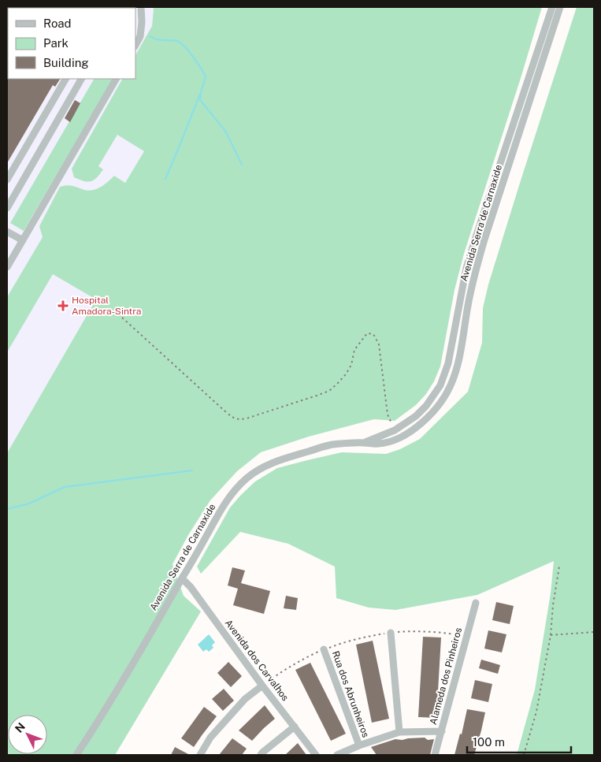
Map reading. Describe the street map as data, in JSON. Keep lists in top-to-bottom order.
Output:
{
  "streets": {
    "street": [
      "Avenida Serra de Carnaxide",
      "Avenida dos Carvalhos",
      "Alameda dos Pinheiros",
      "Rua dos Abrunheiros"
    ]
  },
  "crossings": [
    ["Avenida Serra de Carnaxide", "Avenida dos Carvalhos"]
  ],
  "places": {
    "health": ["Hospital Amadora-Sintra"]
  },
  "legend": ["Road", "Park", "Building"],
  "scale_bar": "100 m",
  "north": "top left"
}
